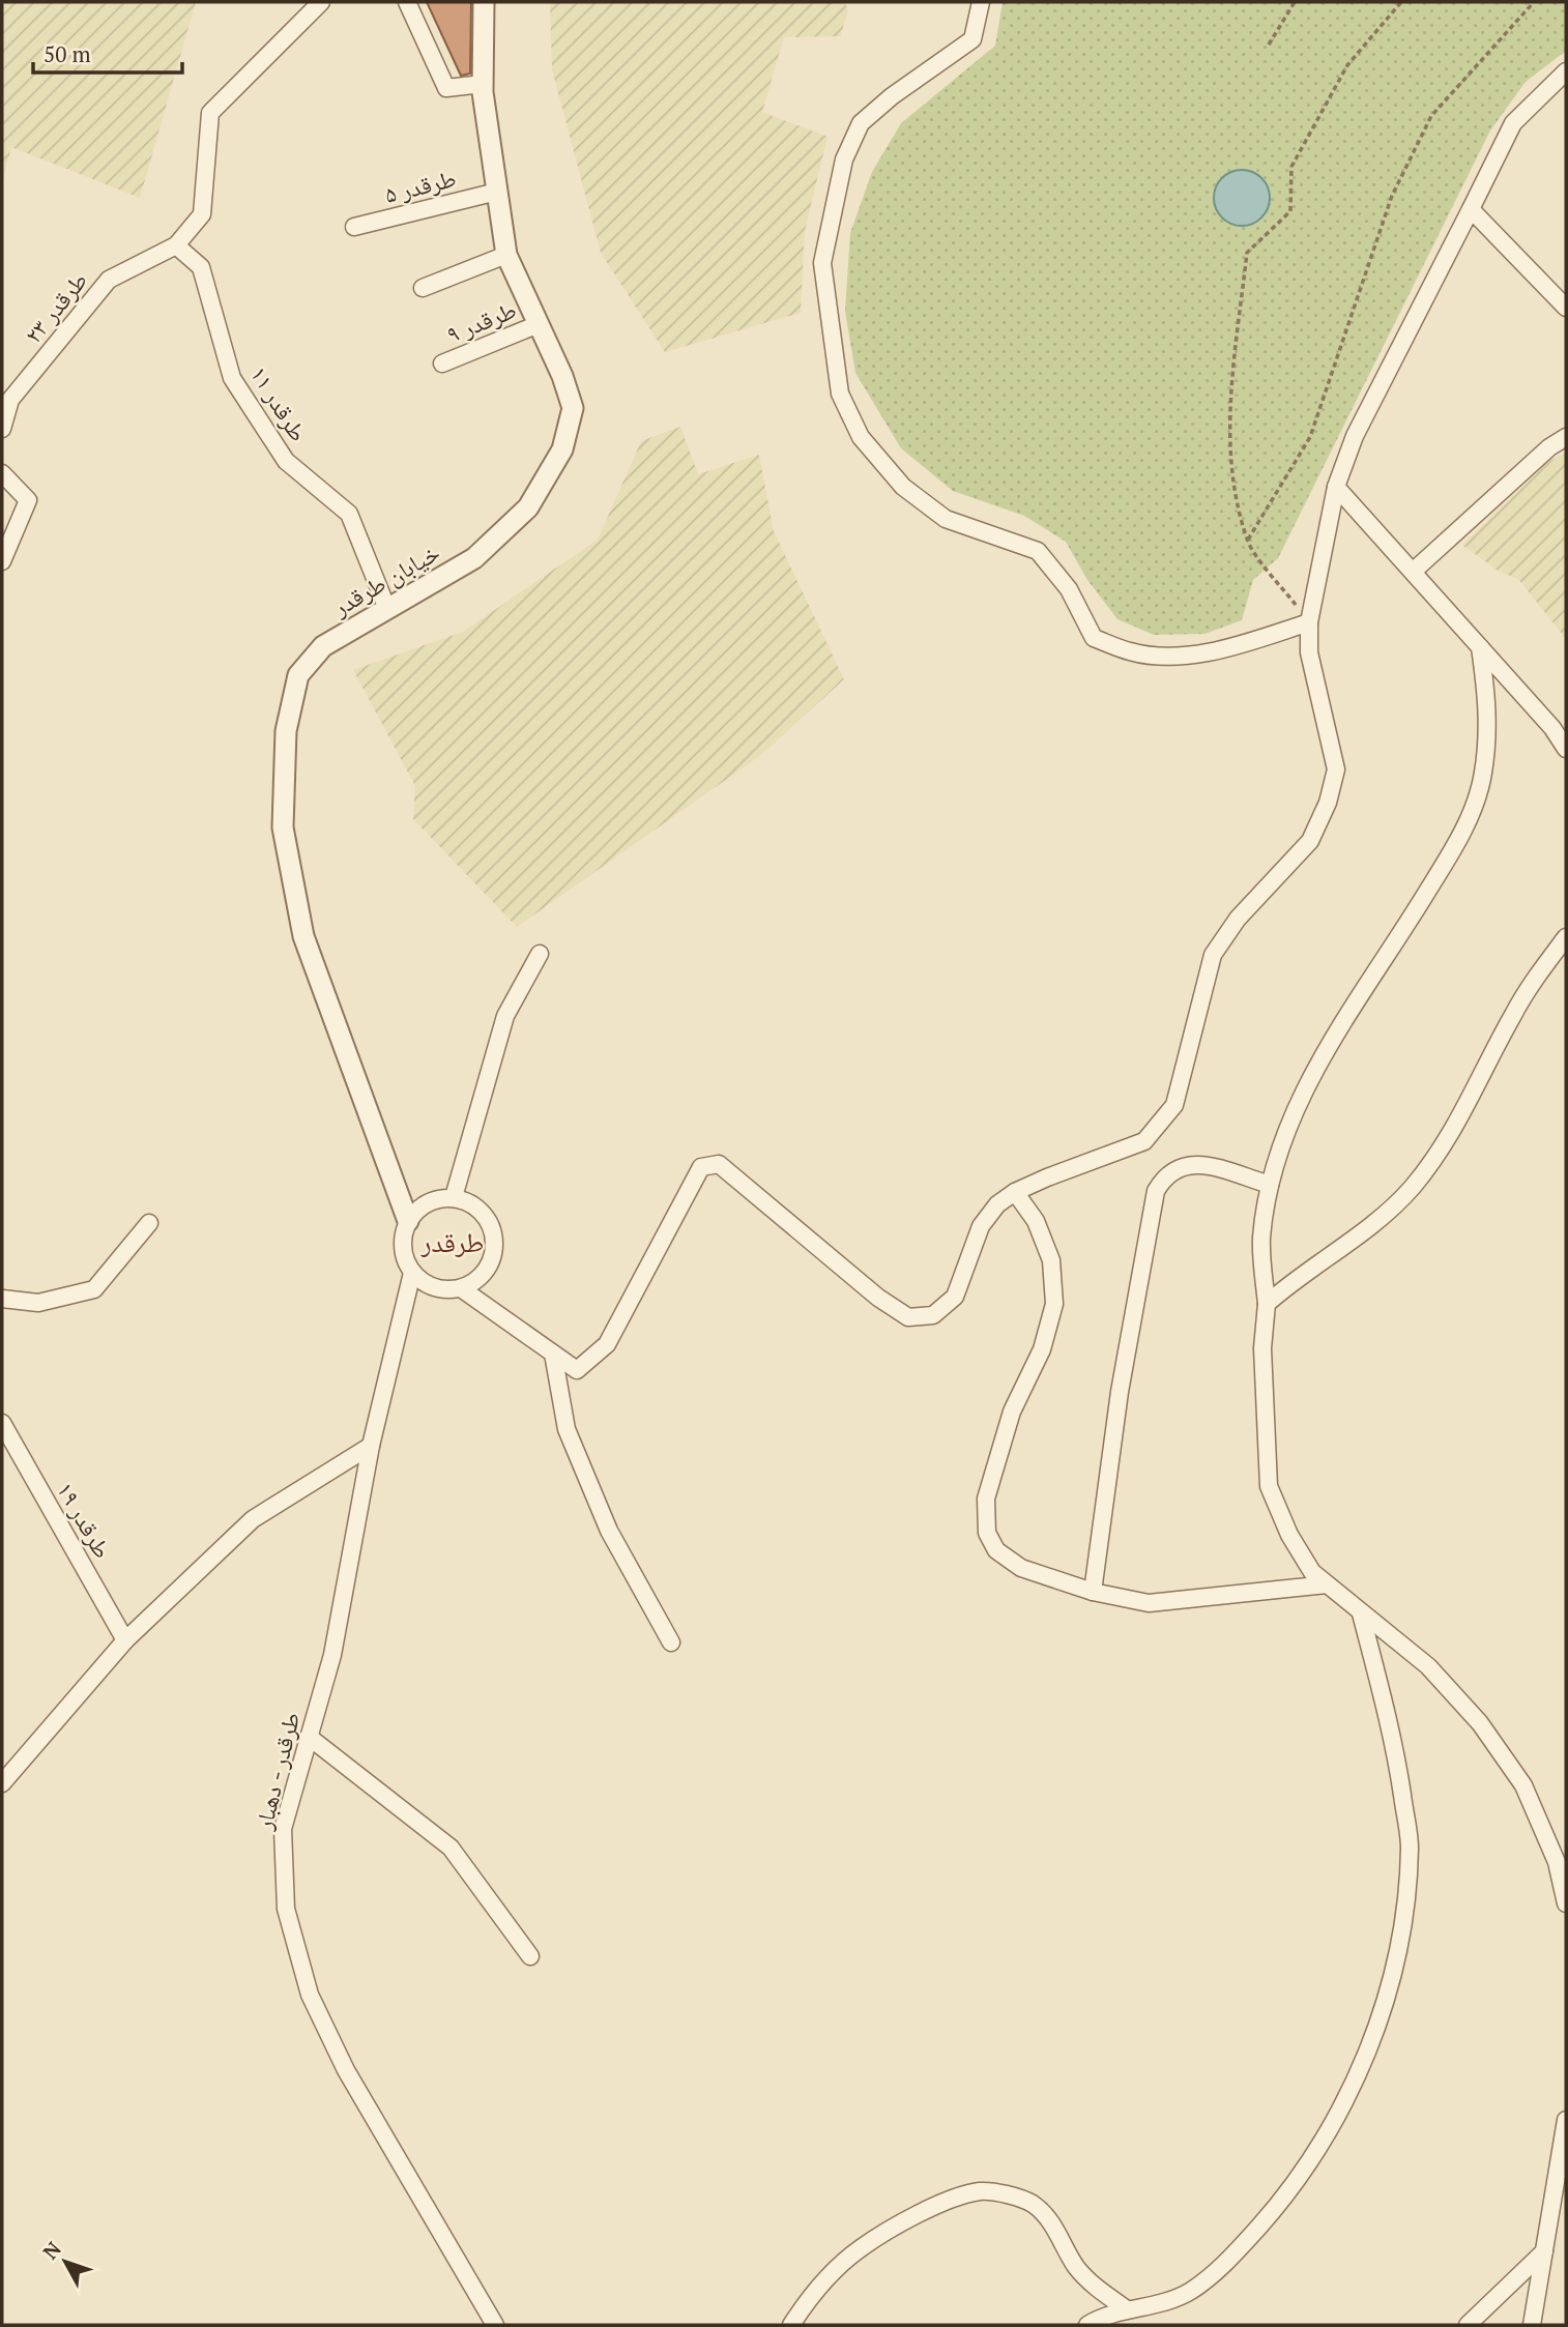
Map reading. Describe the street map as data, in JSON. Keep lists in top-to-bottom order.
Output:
{
  "streets": {
    "street": [
      "طرقدر ۵",
      "طرقدر ۲۳",
      "طرقدر ۹",
      "طرقدر ۱۱",
      "خیابان طرقدر",
      "طرقدر ۱۹",
      "طرقدر - دهبار"
    ]
  },
  "crossings": [
    ["طرقدر ۵", "خیابان طرقدر"],
    ["طرقدر ۲۳", "طرقدر ۱۱"],
    ["طرقدر ۹", "خیابان طرقدر"],
    ["طرقدر ۱۱", "خیابان طرقدر"],
    ["خیابان طرقدر", "طرقدر - دهبار"]
  ],
  "districts": ["طرقدر"],
  "scale_bar": "50 m",
  "north": "top left"
}
